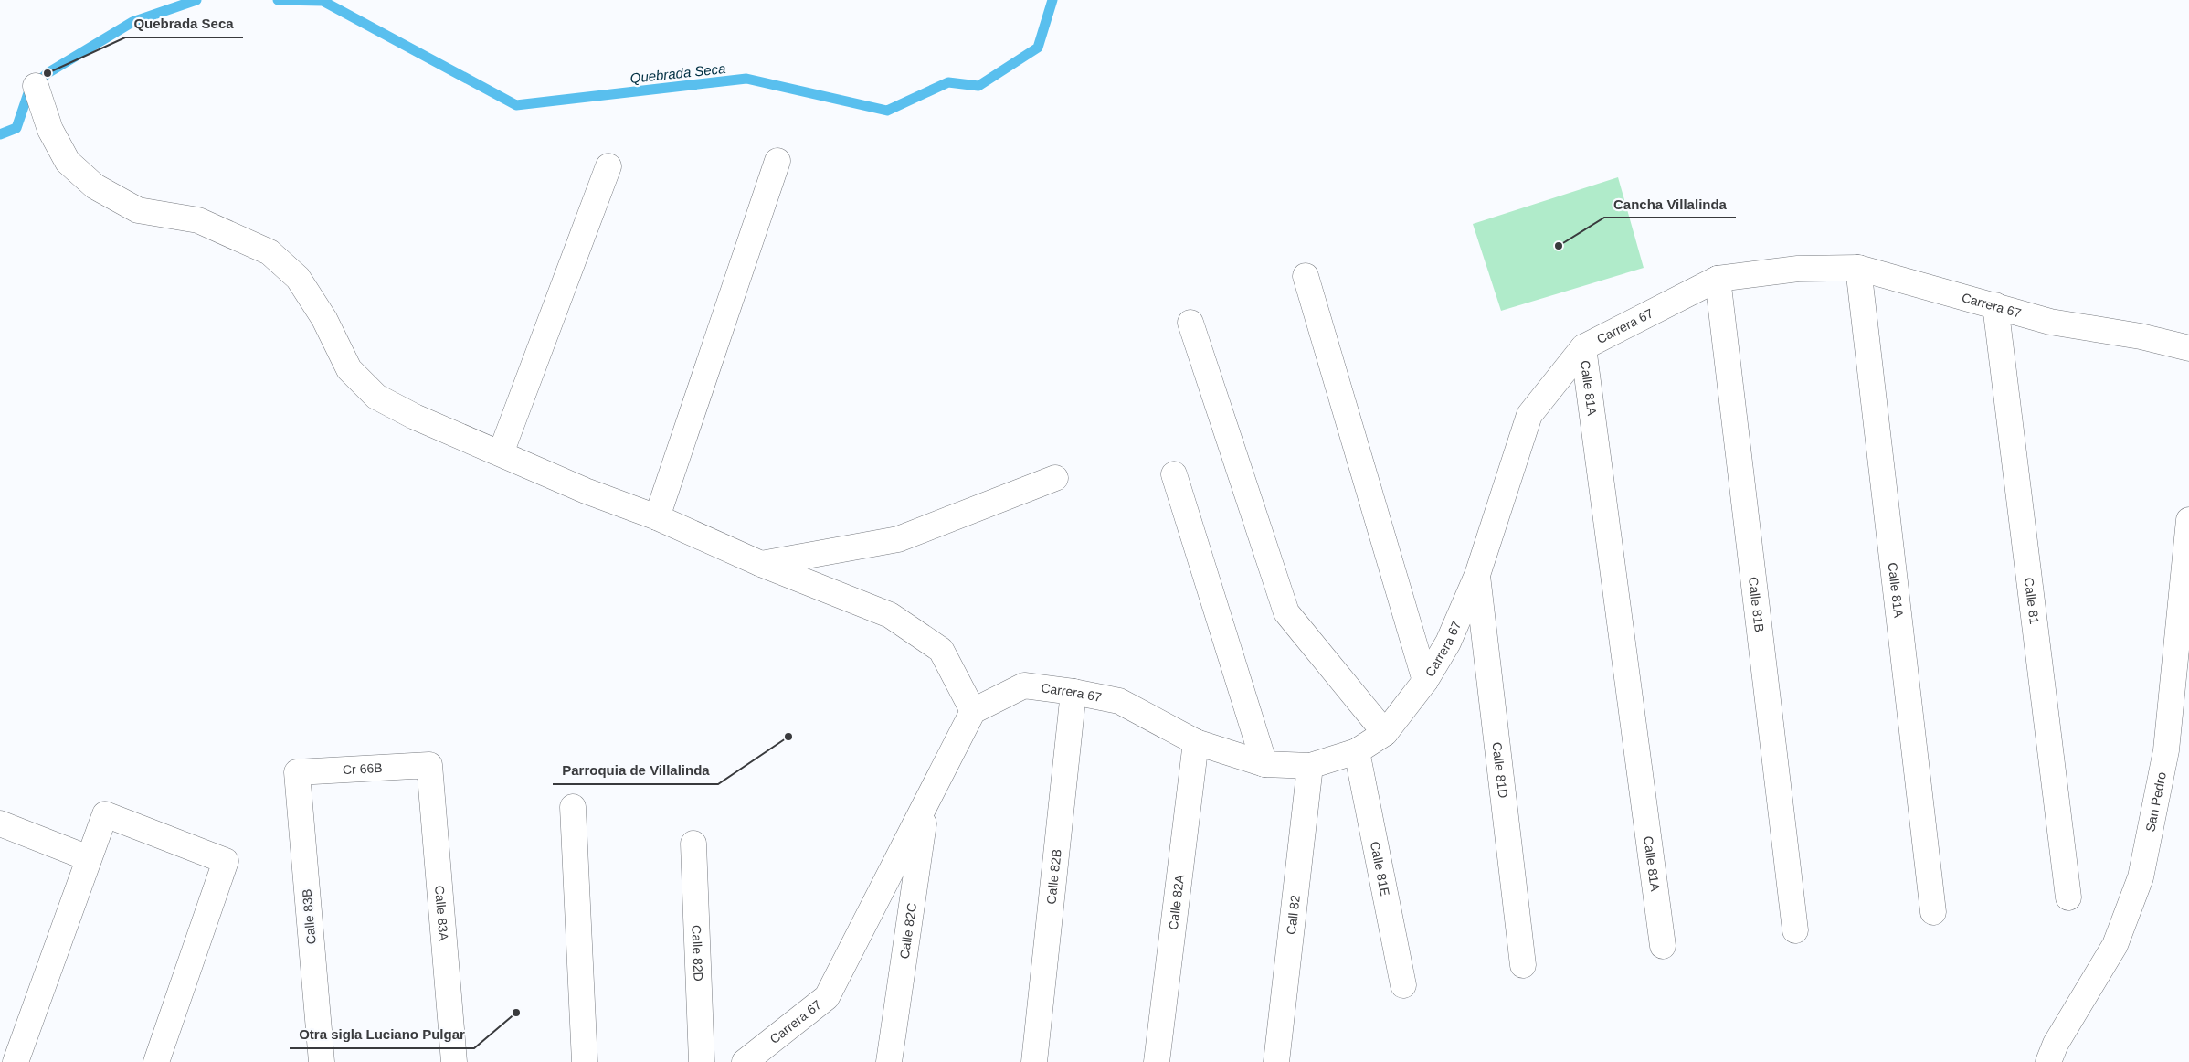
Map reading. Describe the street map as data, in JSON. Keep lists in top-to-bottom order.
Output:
{
  "streets": {
    "street": [
      "Carrera 67",
      "Calle 81A",
      "Calle 81",
      "Calle 81B",
      "Cr 66B",
      "Calle 81D",
      "San Pedro",
      "Calle 81E",
      "Calle 82B",
      "Calle 82A",
      "Calle 83A",
      "Call 82",
      "Calle 83B",
      "Calle 82C",
      "Calle 82D"
    ]
  },
  "crossings": [
    ["Carrera 67", "Calle 81A"],
    ["Carrera 67", "Calle 81"],
    ["Carrera 67", "Calle 81B"],
    ["Carrera 67", "Calle 81D"],
    ["Carrera 67", "Calle 81E"],
    ["Carrera 67", "Calle 82B"],
    ["Carrera 67", "Calle 82A"],
    ["Carrera 67", "Call 82"],
    ["Carrera 67", "Calle 82C"],
    ["Cr 66B", "Calle 83A"],
    ["Cr 66B", "Calle 83B"]
  ],
  "water": ["Quebrada Seca"],
  "places": [
    "Quebrada Seca",
    "Cancha Villalinda",
    "Parroquia de Villalinda",
    "Otra sigla Luciano Pulgar"
  ]
}
